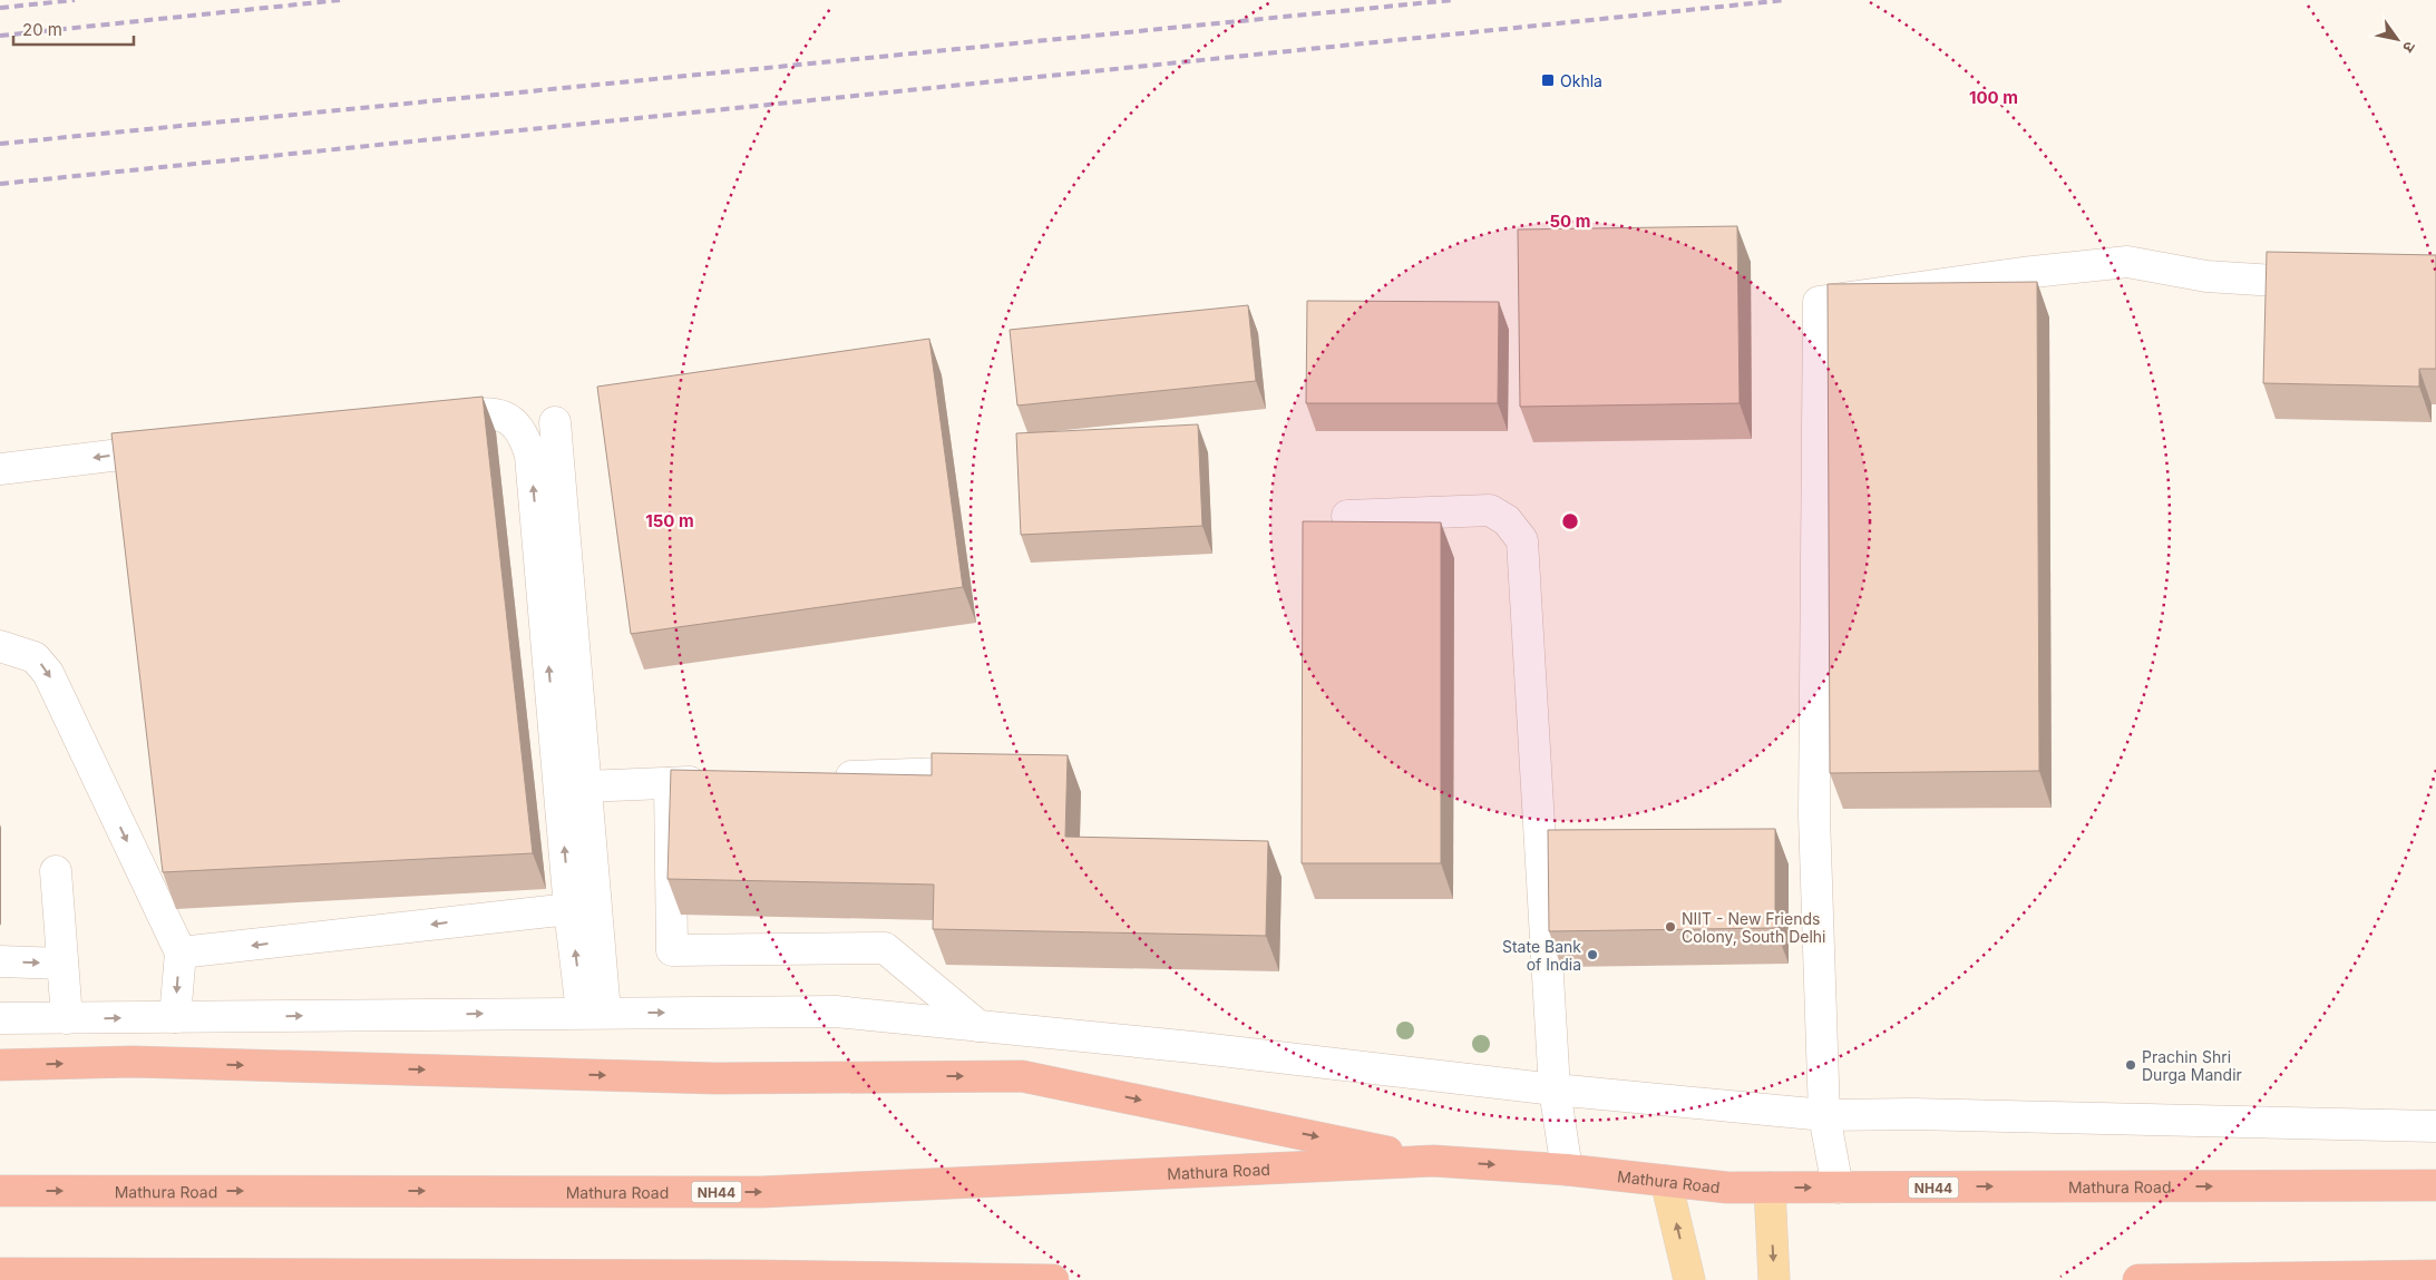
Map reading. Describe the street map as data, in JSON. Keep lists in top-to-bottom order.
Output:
{
  "streets": {
    "highway": ["Mathura Road", "NH44"]
  },
  "places": {
    "transit": ["Okhla"],
    "other": ["NIIT - New Friends Colony, South Delhi", "State Bank of India", "Prachin Shri Durga Mandir"]
  },
  "scale_bar": "20 m",
  "north": "bottom right",
  "rings": ["100 m", "50 m", "150 m"]
}
